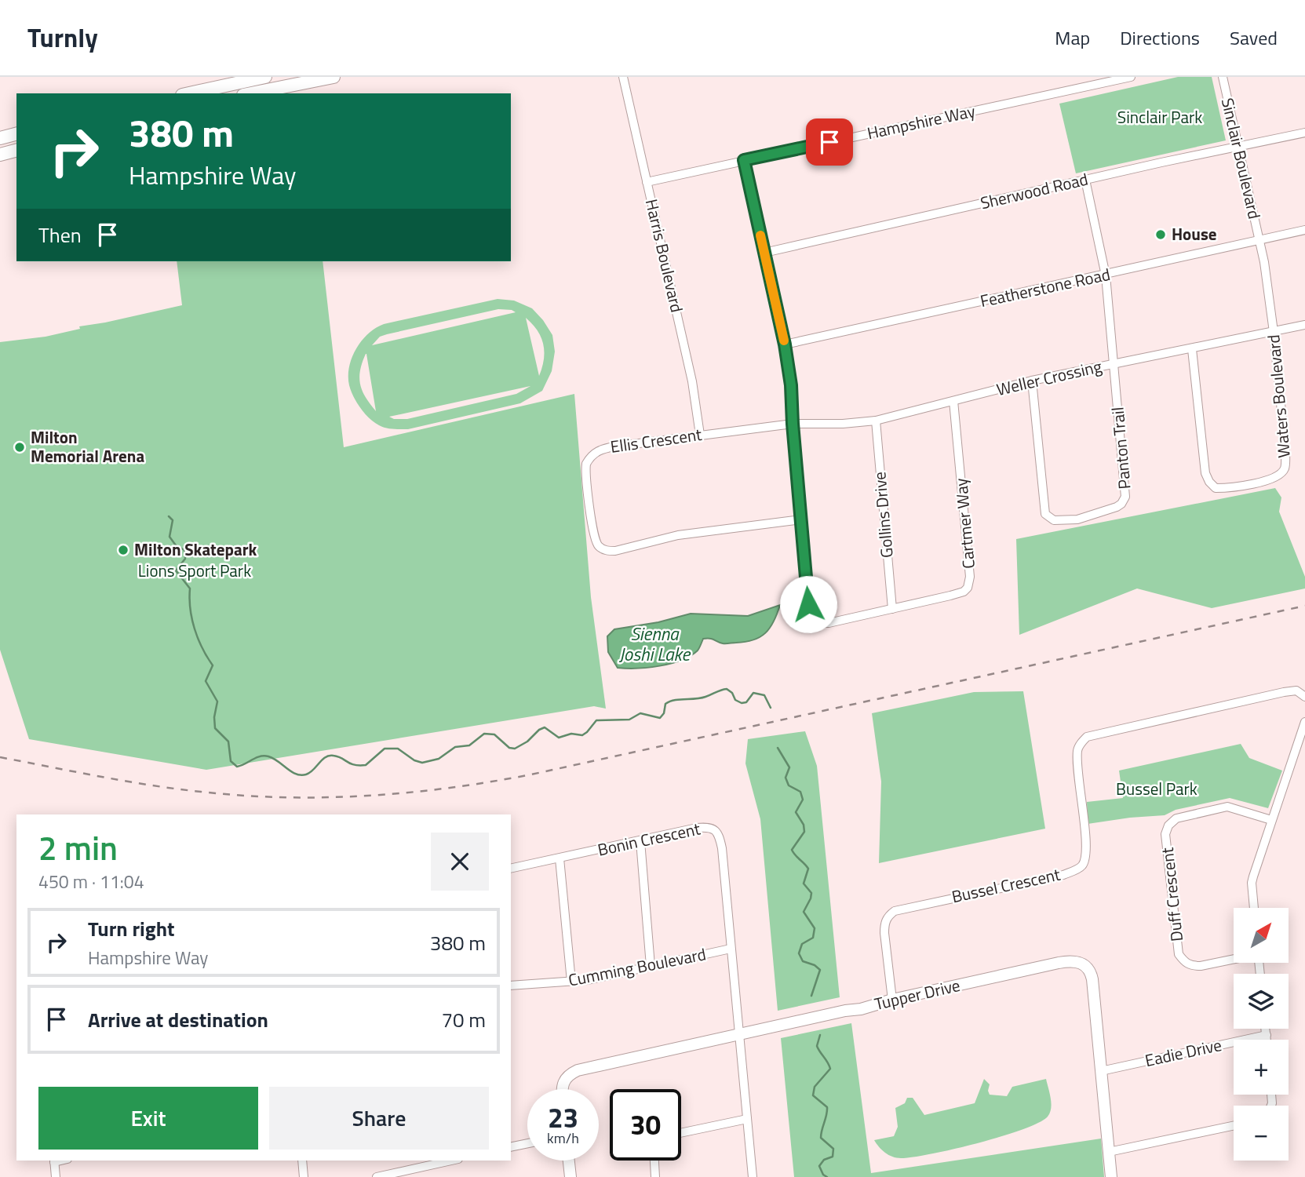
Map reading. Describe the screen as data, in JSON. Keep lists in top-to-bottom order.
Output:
{
  "streets": {
    "street": [
      "Hampshire Way",
      "Sinclair Boulevard",
      "Sherwood Road",
      "Harris Boulevard",
      "Featherstone Road",
      "Weller Crossing",
      "Waters Boulevard",
      "Ellis Crescent",
      "Panton Trail",
      "Gollins Drive",
      "Cartmer Way",
      "Bonin Crescent",
      "Bussel Crescent",
      "Duff Crescent",
      "Cumming Boulevard",
      "Tupper Drive",
      "Eadie Drive"
    ]
  },
  "crossings": [
    ["Hampshire Way", "Harris Boulevard"],
    ["Sinclair Boulevard", "Sherwood Road"],
    ["Sinclair Boulevard", "Featherstone Road"],
    ["Sinclair Boulevard", "Waters Boulevard"],
    ["Sherwood Road", "Panton Trail"],
    ["Harris Boulevard", "Ellis Crescent"],
    ["Featherstone Road", "Waters Boulevard"],
    ["Featherstone Road", "Panton Trail"],
    ["Weller Crossing", "Waters Boulevard"],
    ["Weller Crossing", "Ellis Crescent"],
    ["Weller Crossing", "Panton Trail"],
    ["Weller Crossing", "Gollins Drive"],
    ["Weller Crossing", "Cartmer Way"],
    ["Ellis Crescent", "Cartmer Way"],
    ["Gollins Drive", "Cartmer Way"],
    ["Bonin Crescent", "Cumming Boulevard"],
    ["Bonin Crescent", "Tupper Drive"],
    ["Bussel Crescent", "Tupper Drive"],
    ["Tupper Drive", "Eadie Drive"]
  ],
  "water": ["Sienna Joshi Lake"],
  "parks": ["Sinclair Park", "Lions Sport Park", "Bussel Park"],
  "places": ["House", "Milton Memorial Arena", "Milton Skatepark"],
  "north": "top right",
  "page": {
    "header": "Turnly",
    "nav": ["Map", "Directions", "Saved"],
    "turn": ["380 m", "Hampshire Way"],
    "then": "Then",
    "heading": ["2 min", "450 m · 11:04"],
    "map_buttons": ["+", "−"],
    "list": [
      {
        "name": "Turn right",
        "note": "Hampshire Way",
        "value": "380 m"
      },
      {
        "name": "Arrive at destination",
        "value": "70 m"
      }
    ],
    "buttons": ["Exit", "Share"],
    "speed": "23 km/h",
    "limit": "30"
  }
}
